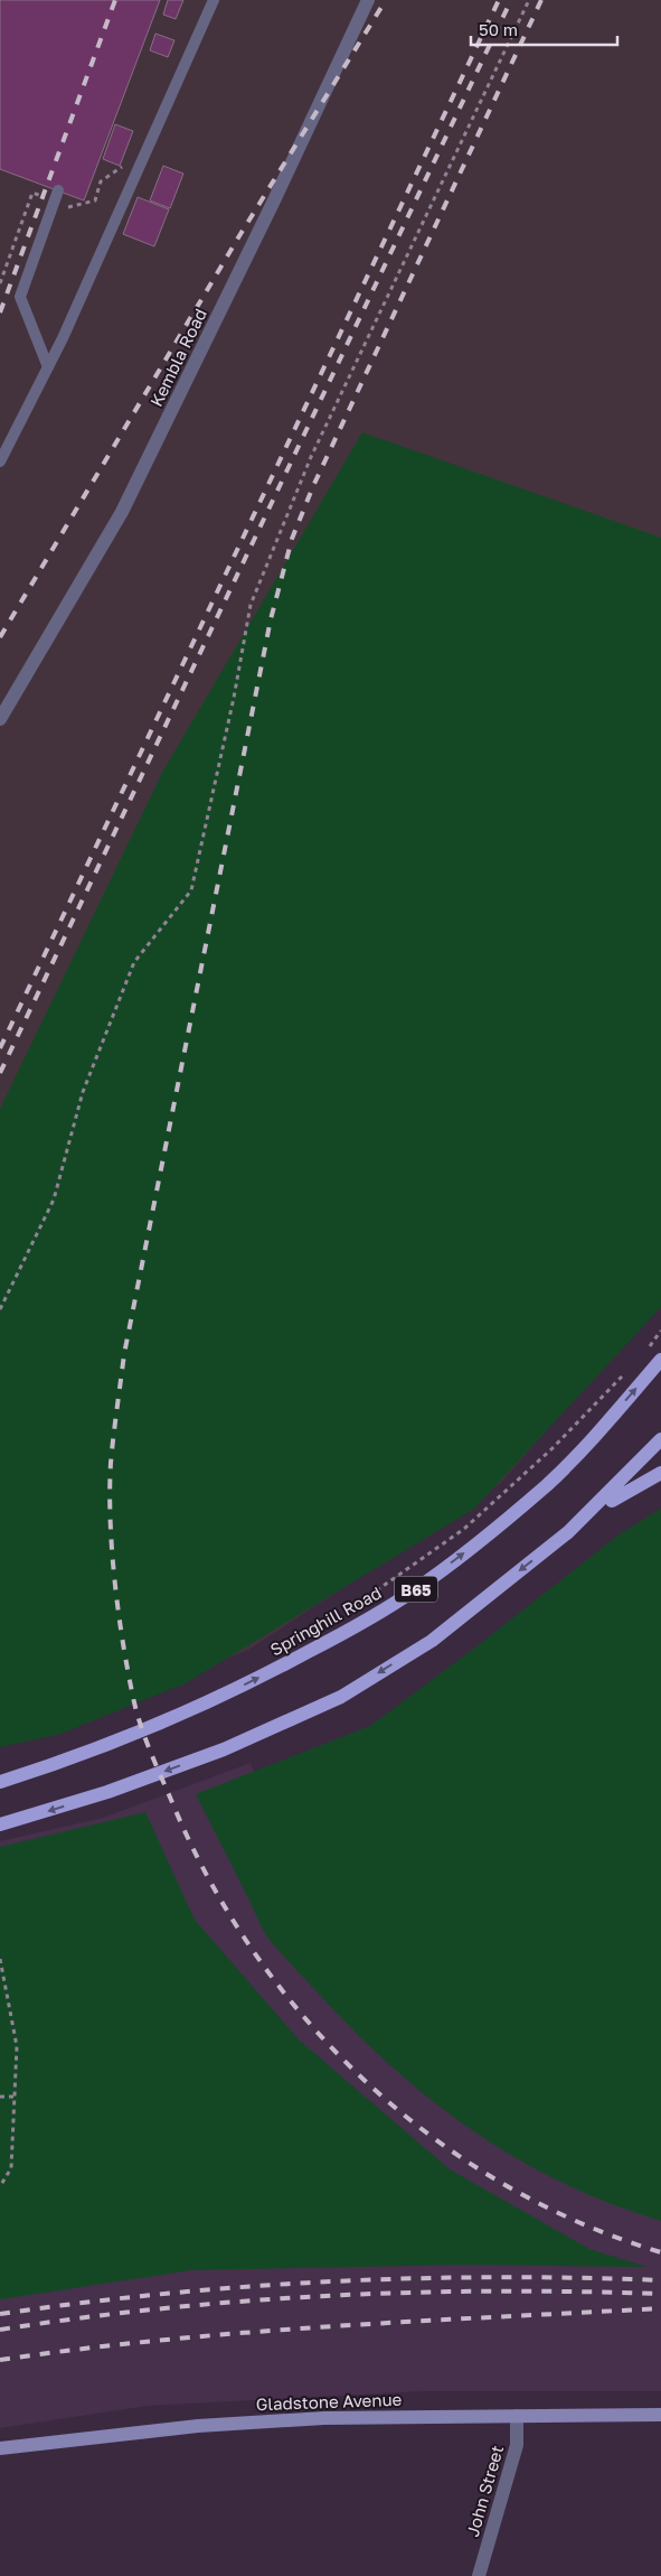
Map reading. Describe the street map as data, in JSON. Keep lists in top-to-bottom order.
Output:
{
  "streets": {
    "main road": ["B65", "Springhill Road", "Gladstone Avenue"],
    "street": ["Kembla Road", "John Street"]
  },
  "crossings": [
    ["Gladstone Avenue", "John Street"]
  ],
  "scale_bar": "50 m"
}
